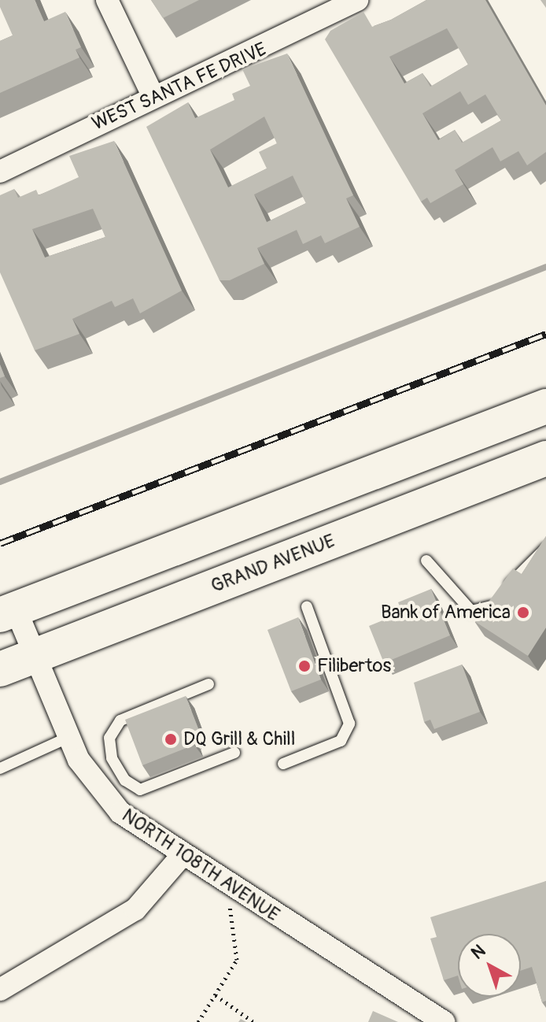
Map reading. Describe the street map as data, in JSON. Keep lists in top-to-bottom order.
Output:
{
  "streets": {
    "highway": ["GRAND AVENUE"],
    "street": ["WEST SANTA FE DRIVE", "NORTH 108TH AVENUE"]
  },
  "crossings": [
    ["GRAND AVENUE", "NORTH 108TH AVENUE"]
  ],
  "places": ["Bank of America", "Filibertos", "DQ Grill & Chill"],
  "north": "top left"
}
